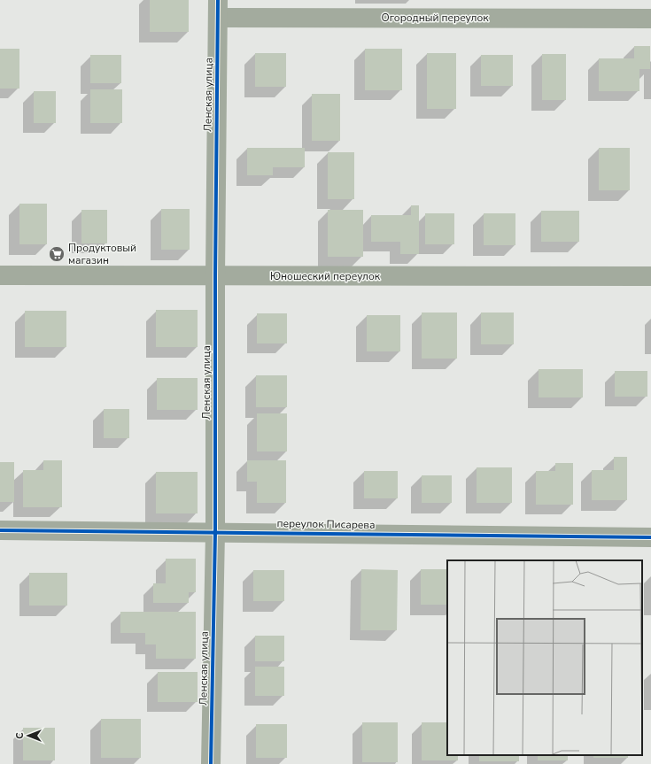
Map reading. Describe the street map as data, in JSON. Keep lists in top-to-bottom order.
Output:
{
  "streets": {
    "street": [
      "Огородный переулок",
      "Ленская улица",
      "Юношеский переулок",
      "переулок Писарева"
    ]
  },
  "crossings": [
    ["Огородный переулок", "Ленская улица"],
    ["Ленская улица", "Юношеский переулок"],
    ["Ленская улица", "переулок Писарева"]
  ],
  "places": {
    "supermarket": ["Продуктовый магазин"]
  },
  "north": "left"
}
